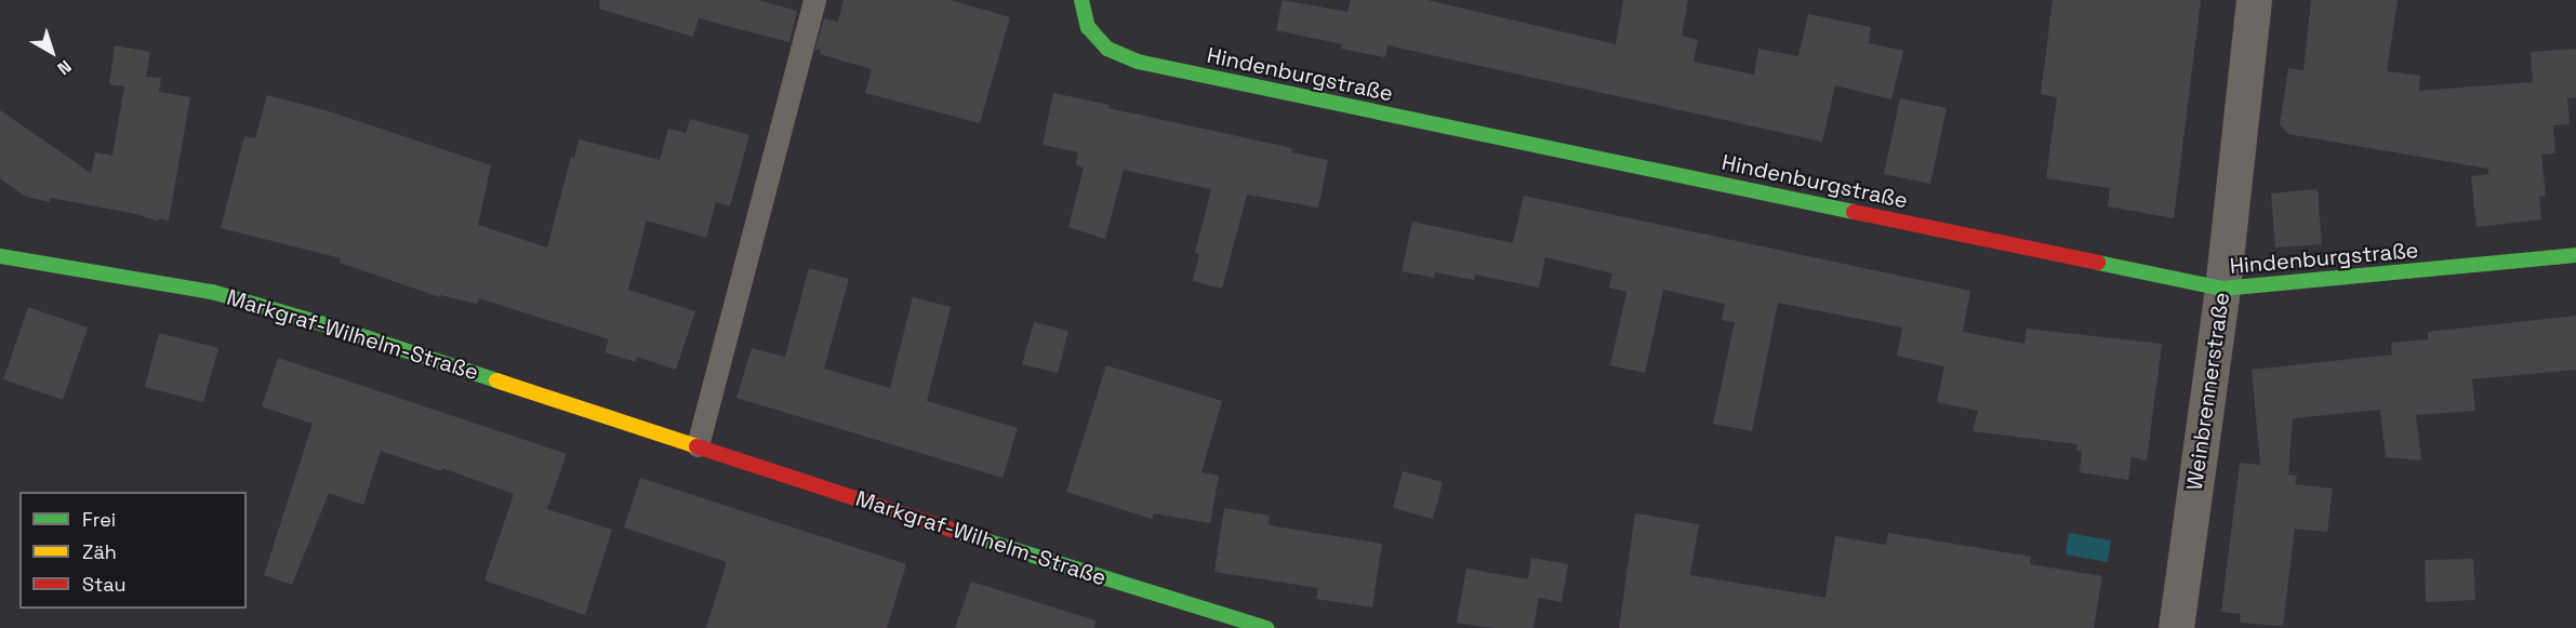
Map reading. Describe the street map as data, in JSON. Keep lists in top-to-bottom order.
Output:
{
  "streets": {
    "street": ["Hindenburgstraße", "Markgraf-Wilhelm-Straße", "Weinbrennerstraße"]
  },
  "crossings": [
    ["Hindenburgstraße", "Weinbrennerstraße"]
  ],
  "legend": ["Frei", "Zäh", "Stau"],
  "north": "bottom right"
}
